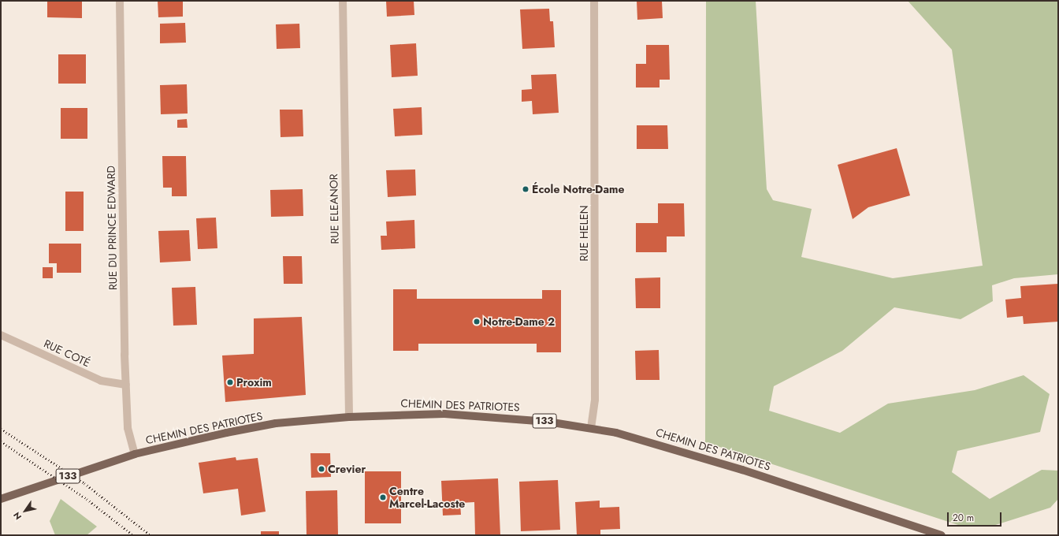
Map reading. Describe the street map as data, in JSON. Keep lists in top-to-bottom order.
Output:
{
  "streets": {
    "main road": ["CHEMIN DES PATRIOTES", "133"],
    "street": [
      "RUE ELEANOR",
      "RUE DU PRINCE EDWARD",
      "RUE HELEN",
      "RUE COTÉ"
    ]
  },
  "crossings": [
    ["RUE ELEANOR", "CHEMIN DES PATRIOTES"],
    ["RUE DU PRINCE EDWARD", "RUE COTÉ"],
    ["RUE DU PRINCE EDWARD", "CHEMIN DES PATRIOTES"],
    ["RUE DU PRINCE EDWARD", "133"],
    ["RUE HELEN", "CHEMIN DES PATRIOTES"],
    ["CHEMIN DES PATRIOTES", "133"]
  ],
  "places": [
    "École Notre-Dame",
    "Notre-Dame 2",
    "Proxim",
    "Crevier",
    "Centre Marcel-Lacoste"
  ],
  "scale_bar": "20 m",
  "north": "bottom left"
}
